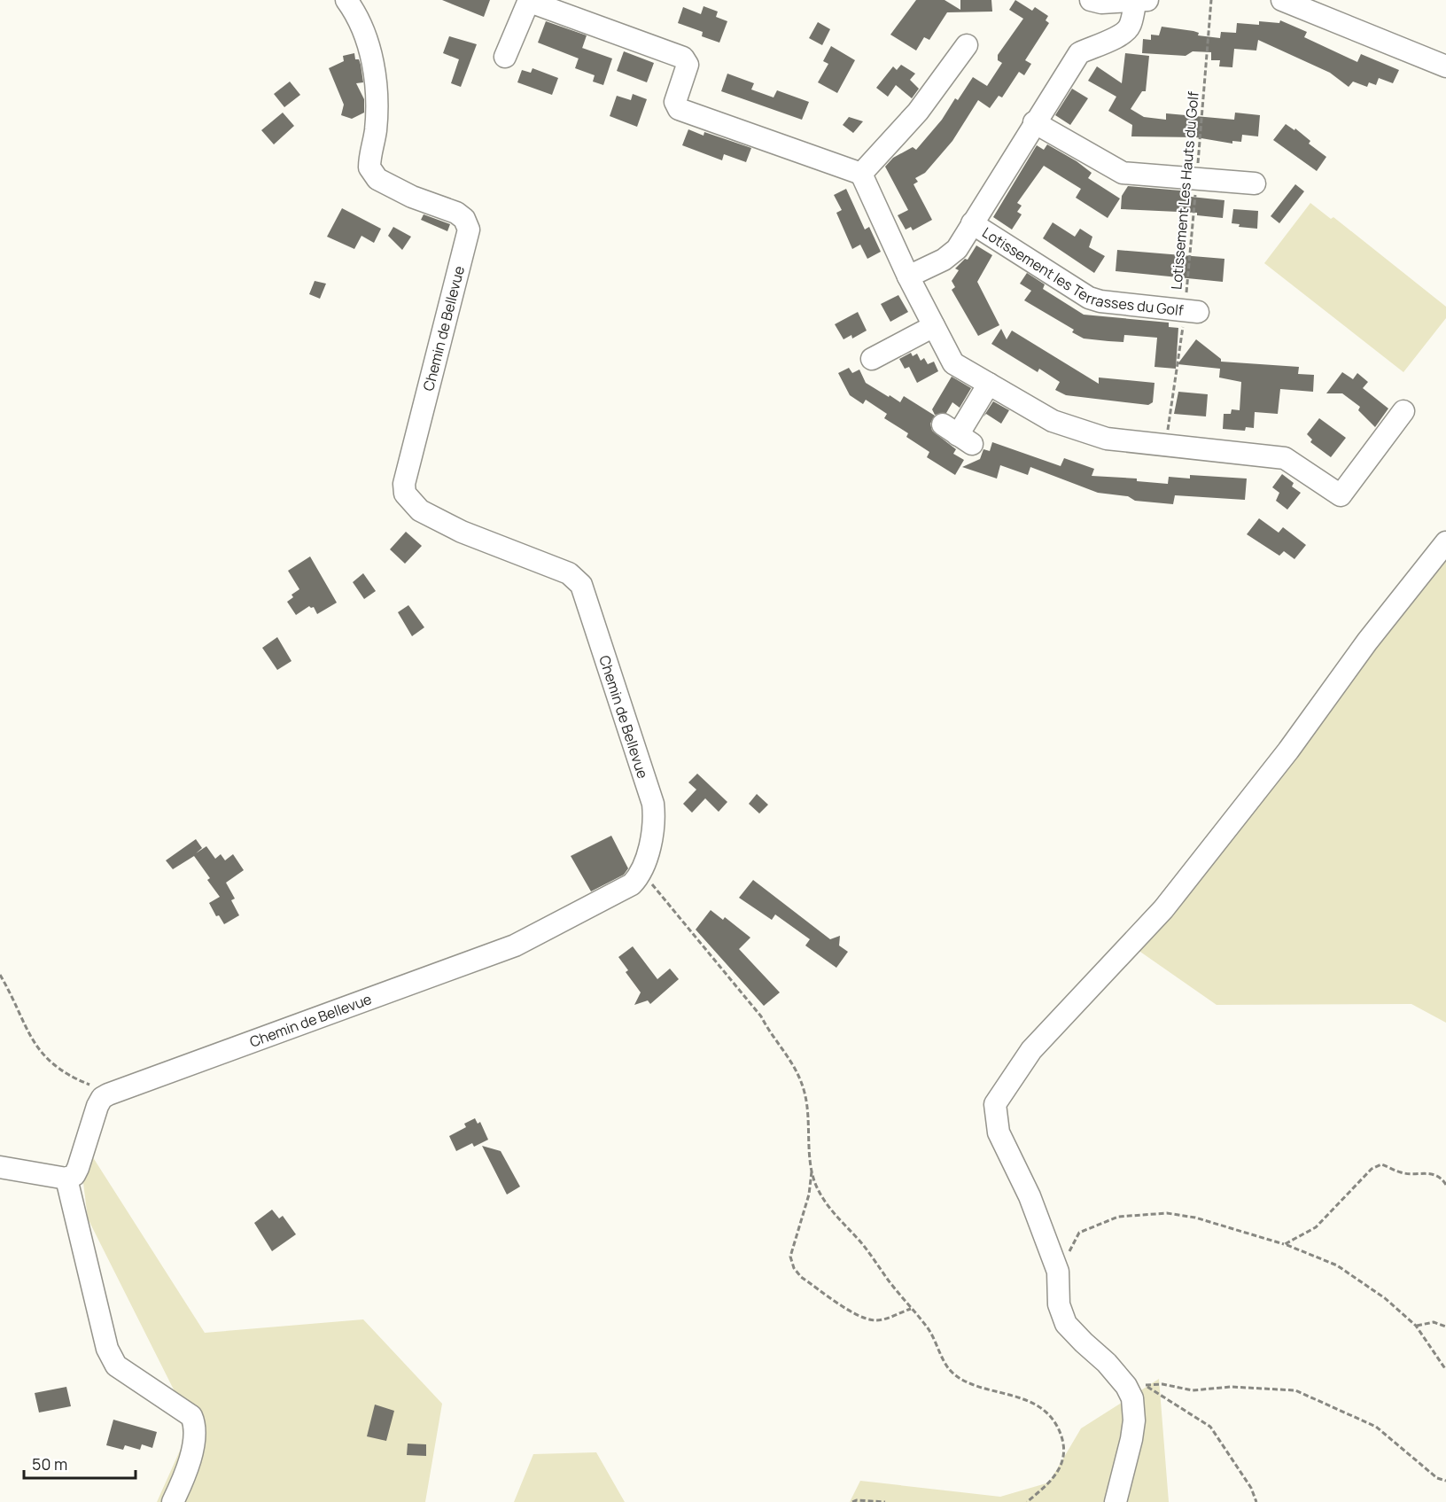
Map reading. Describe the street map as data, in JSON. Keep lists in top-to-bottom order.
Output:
{
  "streets": {
    "street": ["Lotissement les Terrasses du Golf", "Chemin de Bellevue"],
    "path": ["Lotissement Les Hauts du Golf"]
  },
  "crossings": [
    ["Lotissement Les Hauts du Golf", "Lotissement les Terrasses du Golf"]
  ],
  "scale_bar": "50 m"
}
